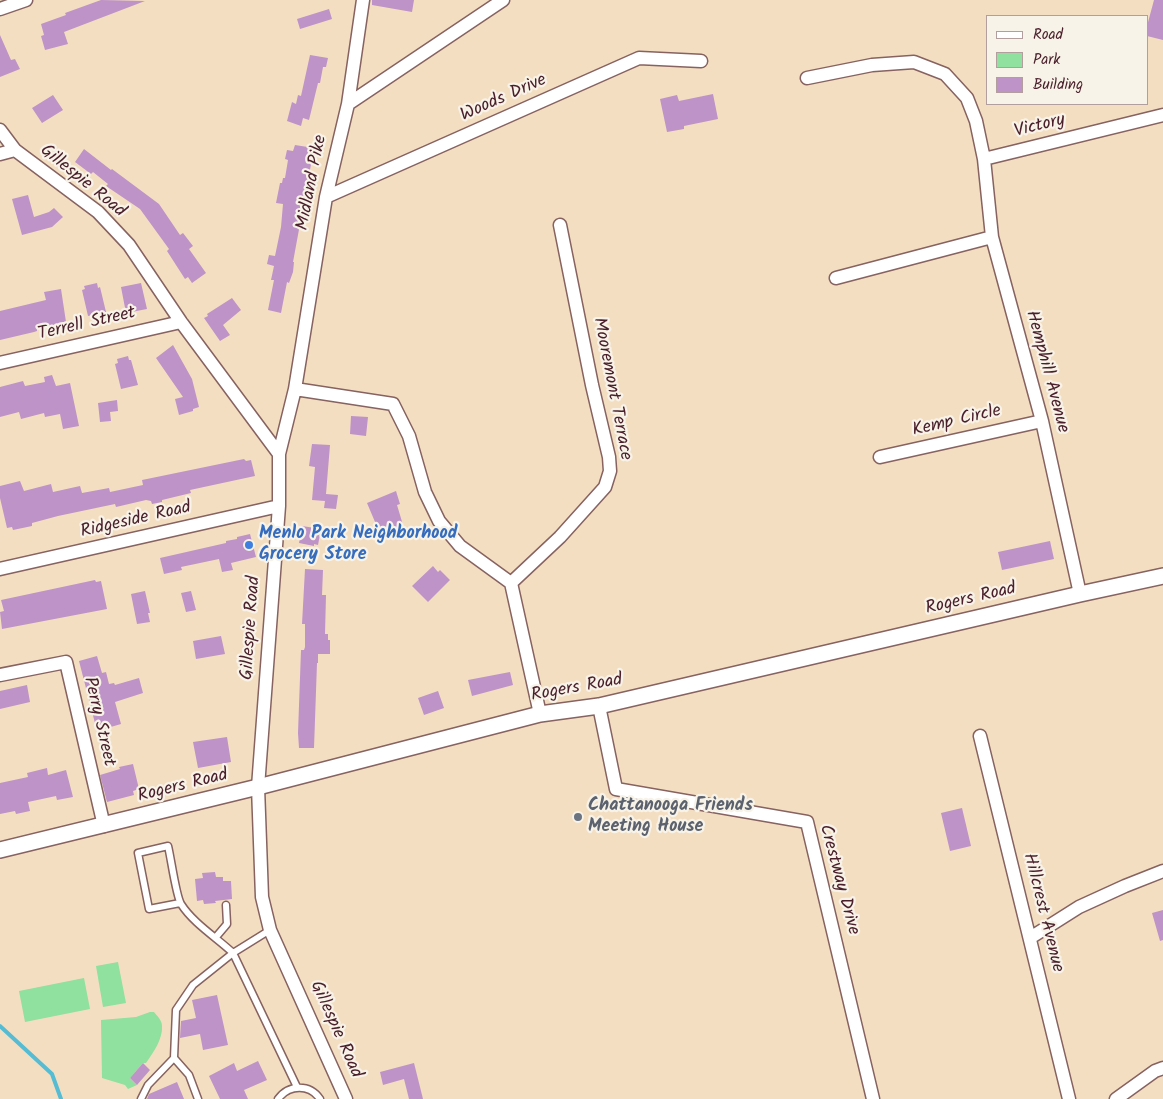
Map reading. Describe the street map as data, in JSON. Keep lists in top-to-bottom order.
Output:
{
  "streets": {
    "street": [
      "Woods Drive",
      "Victory",
      "Gillespie Road",
      "Midland Pike",
      "Terrell Street",
      "Hemphill Avenue",
      "Mooremont Terrace",
      "Kemp Circle",
      "Ridgeside Road",
      "Rogers Road",
      "Perry Street",
      "Crestway Drive",
      "Hillcrest Avenue"
    ]
  },
  "crossings": [
    ["Woods Drive", "Midland Pike"],
    ["Victory", "Hemphill Avenue"],
    ["Gillespie Road", "Midland Pike"],
    ["Gillespie Road", "Terrell Street"],
    ["Gillespie Road", "Ridgeside Road"],
    ["Gillespie Road", "Rogers Road"],
    ["Hemphill Avenue", "Kemp Circle"],
    ["Hemphill Avenue", "Rogers Road"],
    ["Rogers Road", "Perry Street"],
    ["Rogers Road", "Crestway Drive"]
  ],
  "places": ["Menlo Park Neighborhood Grocery Store", "Chattanooga Friends Meeting House"],
  "legend": ["Road", "Park", "Building"]
}
